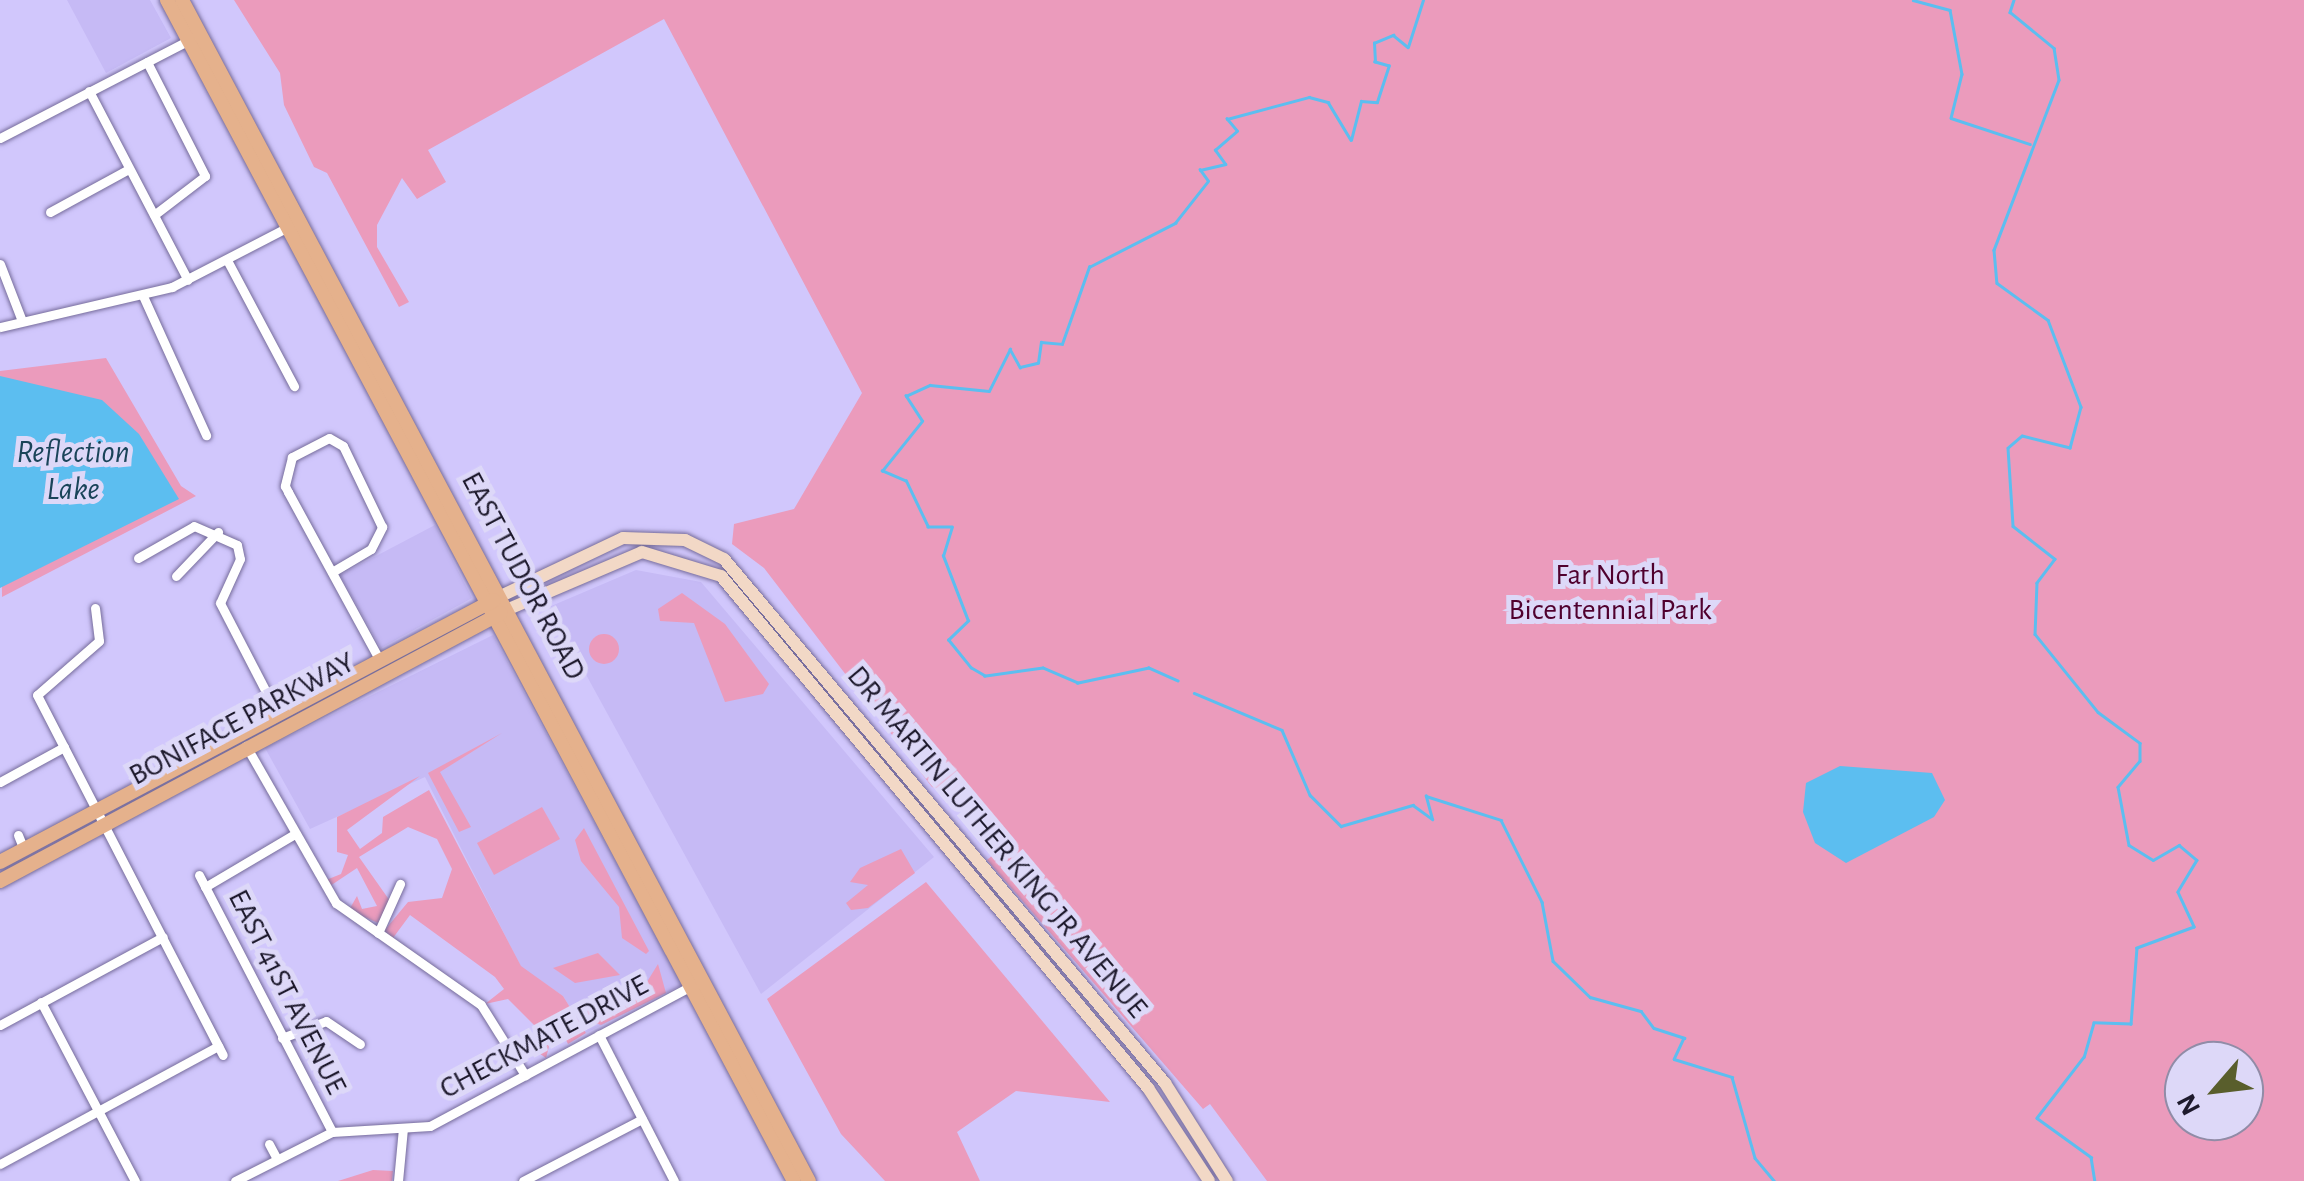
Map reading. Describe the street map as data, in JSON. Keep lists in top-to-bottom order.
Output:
{
  "streets": {
    "main road": ["EAST TUDOR ROAD", "BONIFACE PARKWAY"],
    "street": ["DR MARTIN LUTHER KING JR AVENUE", "EAST 41ST AVENUE", "CHECKMATE DRIVE"]
  },
  "crossings": [
    ["EAST TUDOR ROAD", "BONIFACE PARKWAY"],
    ["EAST TUDOR ROAD", "DR MARTIN LUTHER KING JR AVENUE"],
    ["EAST TUDOR ROAD", "CHECKMATE DRIVE"],
    ["BONIFACE PARKWAY", "DR MARTIN LUTHER KING JR AVENUE"],
    ["EAST 41ST AVENUE", "CHECKMATE DRIVE"]
  ],
  "water": ["Reflection Lake"],
  "parks": ["Far North Bicentennial Park"],
  "north": "bottom left"
}
